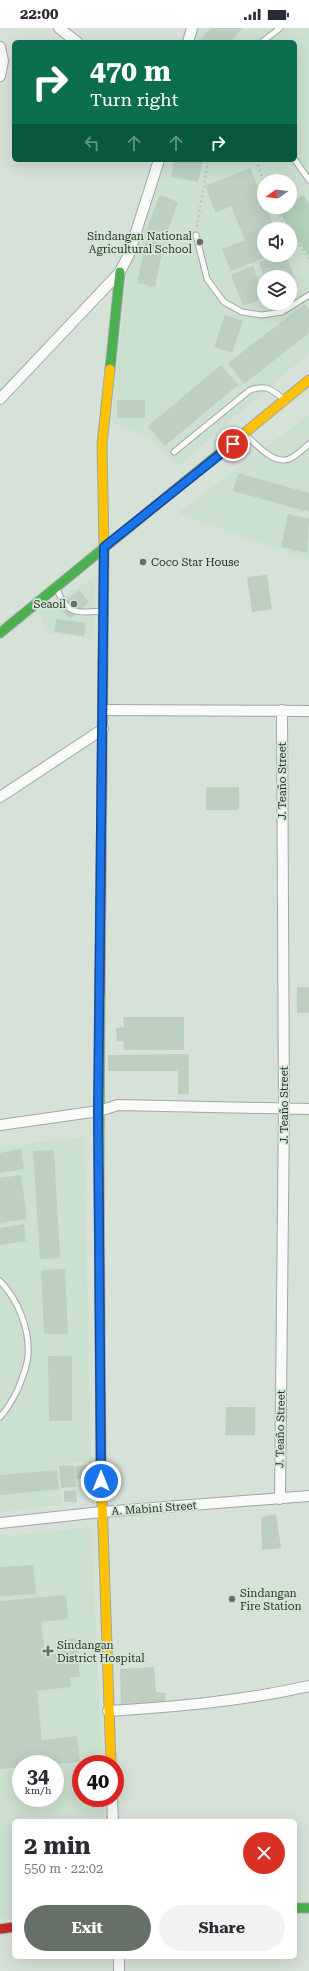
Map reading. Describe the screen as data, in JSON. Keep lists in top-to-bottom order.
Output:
{
  "streets": {
    "street": ["J. Teaño Street", "A. Mabini Street"]
  },
  "crossings": [
    ["J. Teaño Street", "A. Mabini Street"]
  ],
  "places": {
    "other": [
      "Sindangan National Agricultural School",
      "Coco Star House",
      "Seaoil",
      "Sindangan Fire Station"
    ],
    "health": ["Sindangan District Hospital"]
  },
  "north": "left",
  "page": {
    "status": "22:00",
    "turn": ["470 m", "Turn right"],
    "speed": "34 km/h",
    "limit": "40",
    "heading": ["2 min", "550 m · 22:02"],
    "buttons": ["Exit", "Share"]
  }
}
